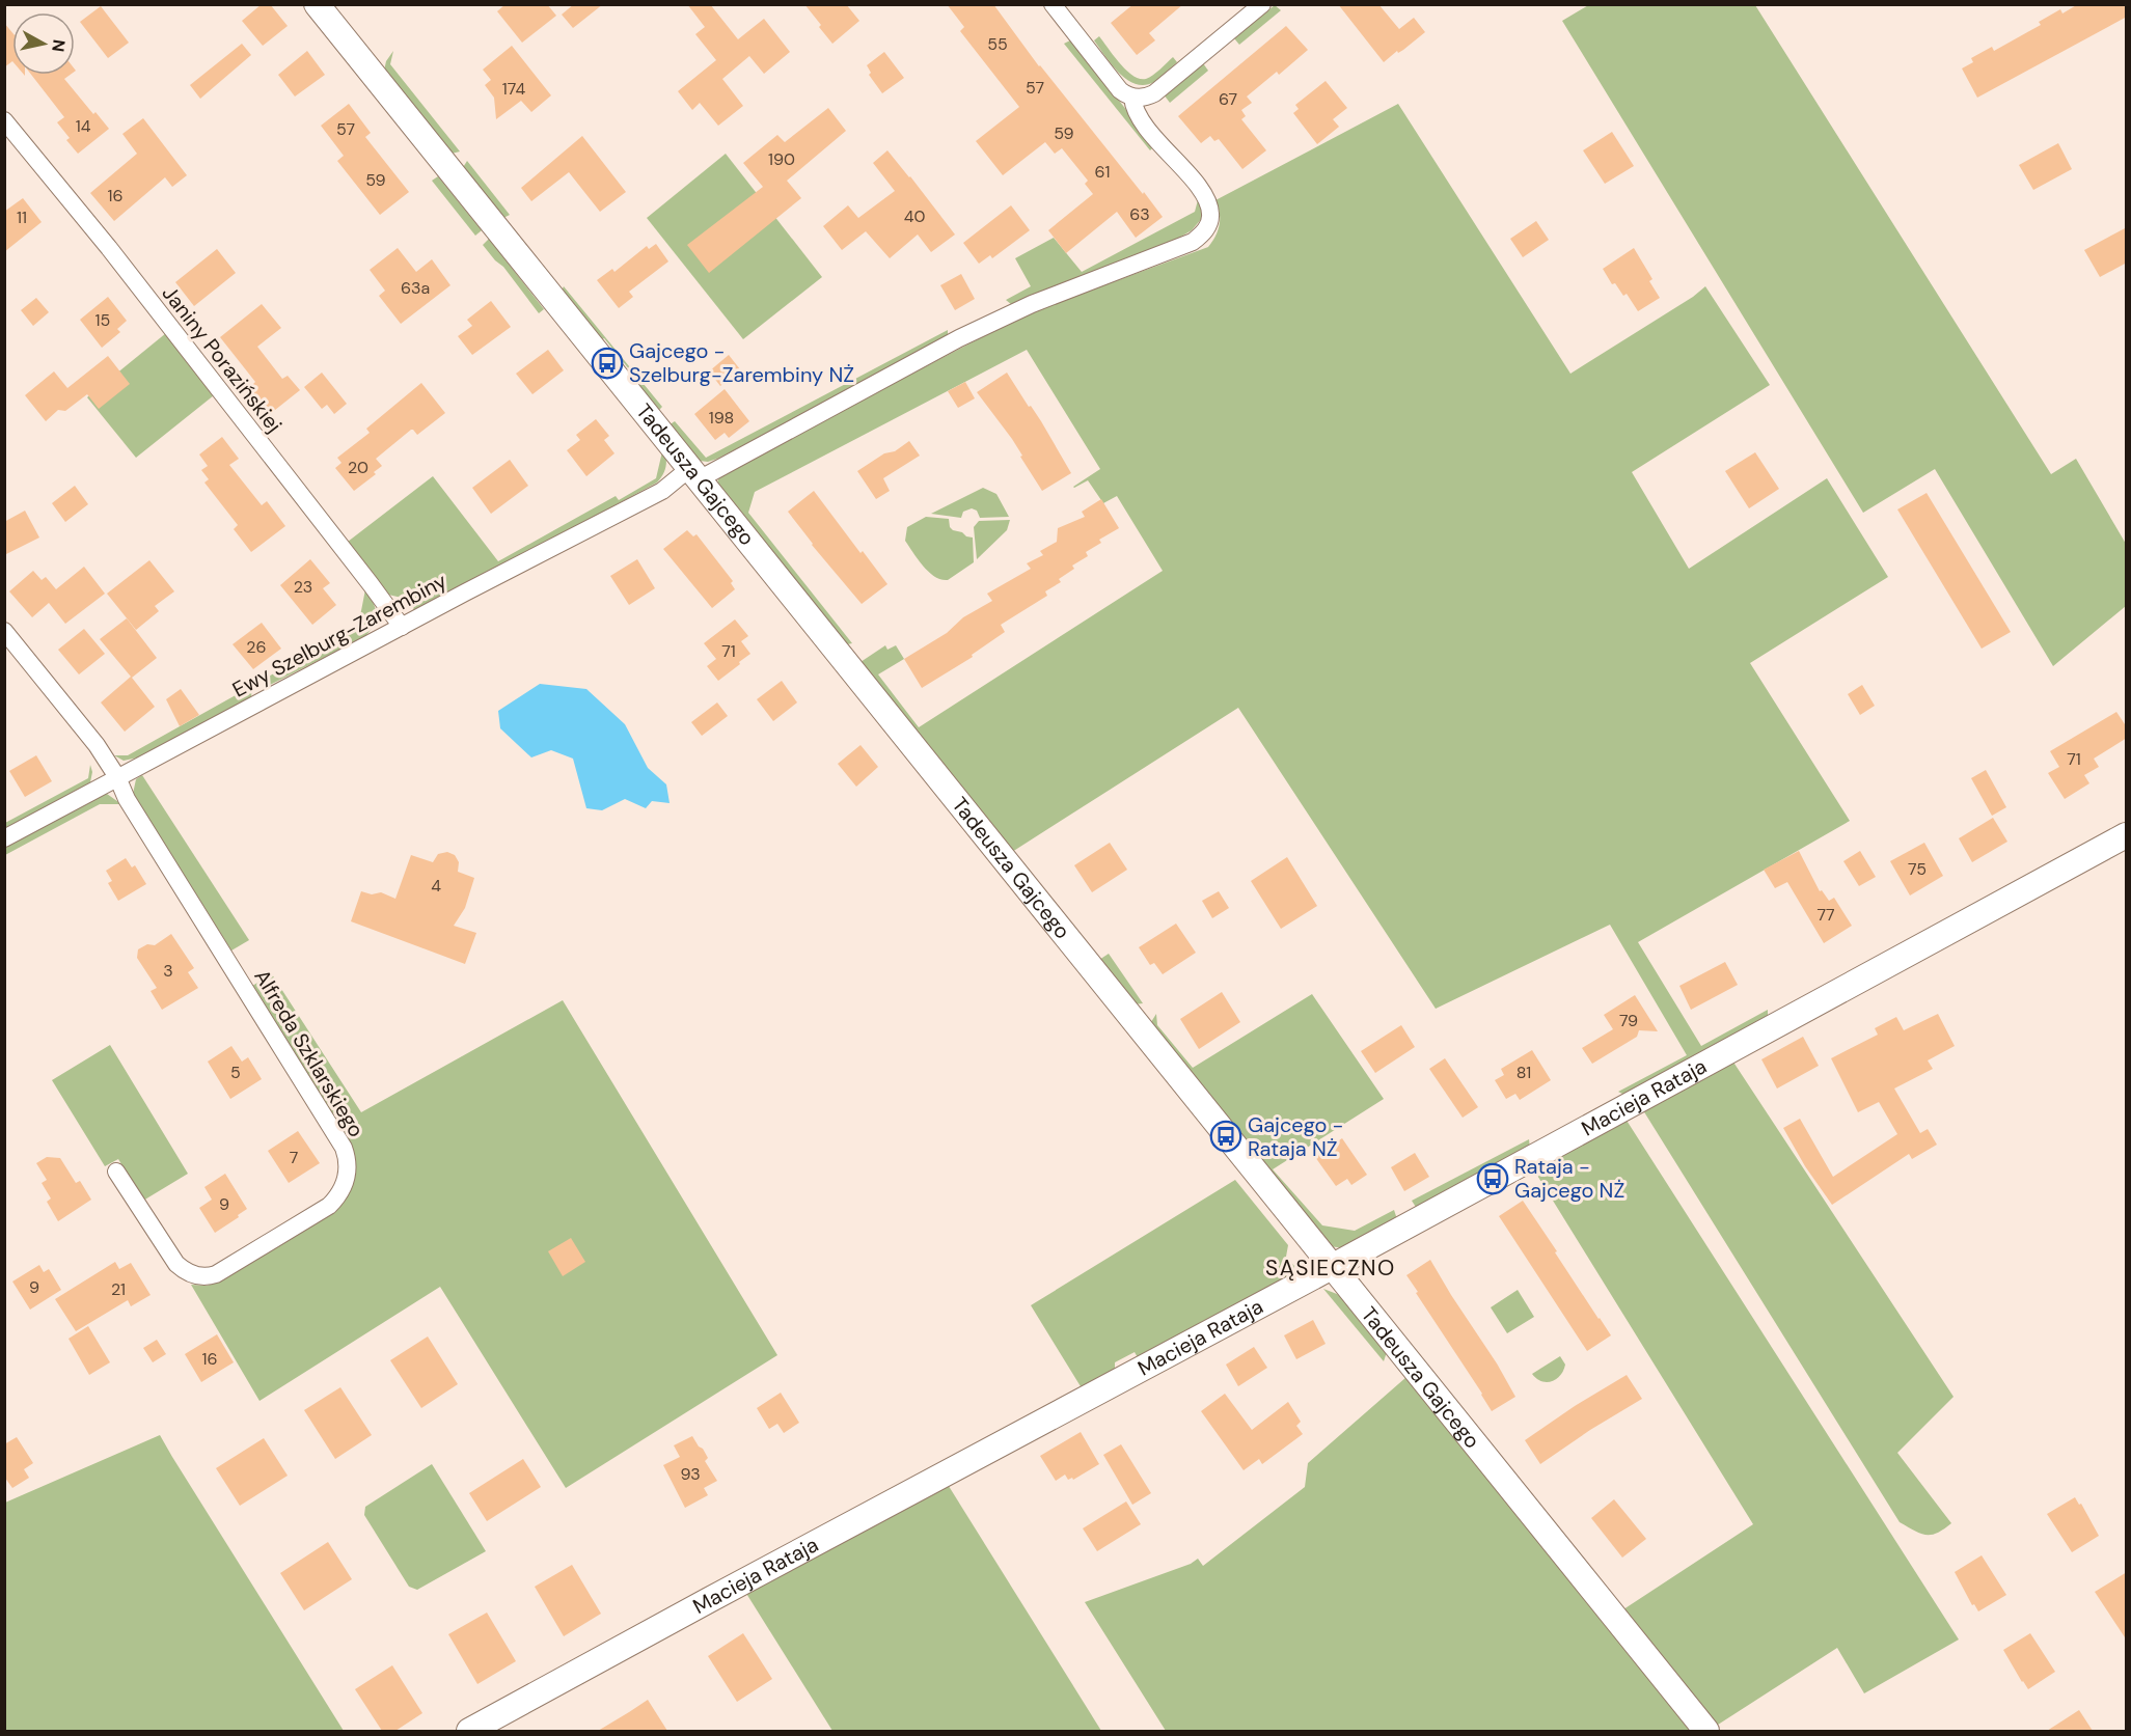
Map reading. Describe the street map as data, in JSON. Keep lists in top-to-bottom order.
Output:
{
  "streets": {
    "street": [
      "Janiny Porazińskiej",
      "Tadeusza Gajcego",
      "Ewy Szelburg-Zarembiny",
      "Alfreda Szklarskiego",
      "Macieja Rataja"
    ]
  },
  "crossings": [
    ["Janiny Porazińskiej", "Ewy Szelburg-Zarembiny"],
    ["Tadeusza Gajcego", "Ewy Szelburg-Zarembiny"],
    ["Tadeusza Gajcego", "Macieja Rataja"],
    ["Ewy Szelburg-Zarembiny", "Alfreda Szklarskiego"]
  ],
  "districts": ["SĄSIECZNO"],
  "places": {
    "bus stop": ["Gajcego - Szelburg-Zarembiny NŻ", "Gajcego - Rataja NŻ", "Rataja - Gajcego NŻ"]
  },
  "house_numbers": [
    "55",
    "57",
    "174",
    "67",
    "14",
    "57",
    "59",
    "190",
    "61",
    "59",
    "16",
    "63",
    "40",
    "11",
    "63a",
    "15",
    "198",
    "20",
    "23",
    "26",
    "71",
    "71",
    "75",
    "4",
    "77",
    "3",
    "79",
    "5",
    "81",
    "7",
    "9",
    "9",
    "21",
    "16",
    "93"
  ],
  "north": "right"
}
